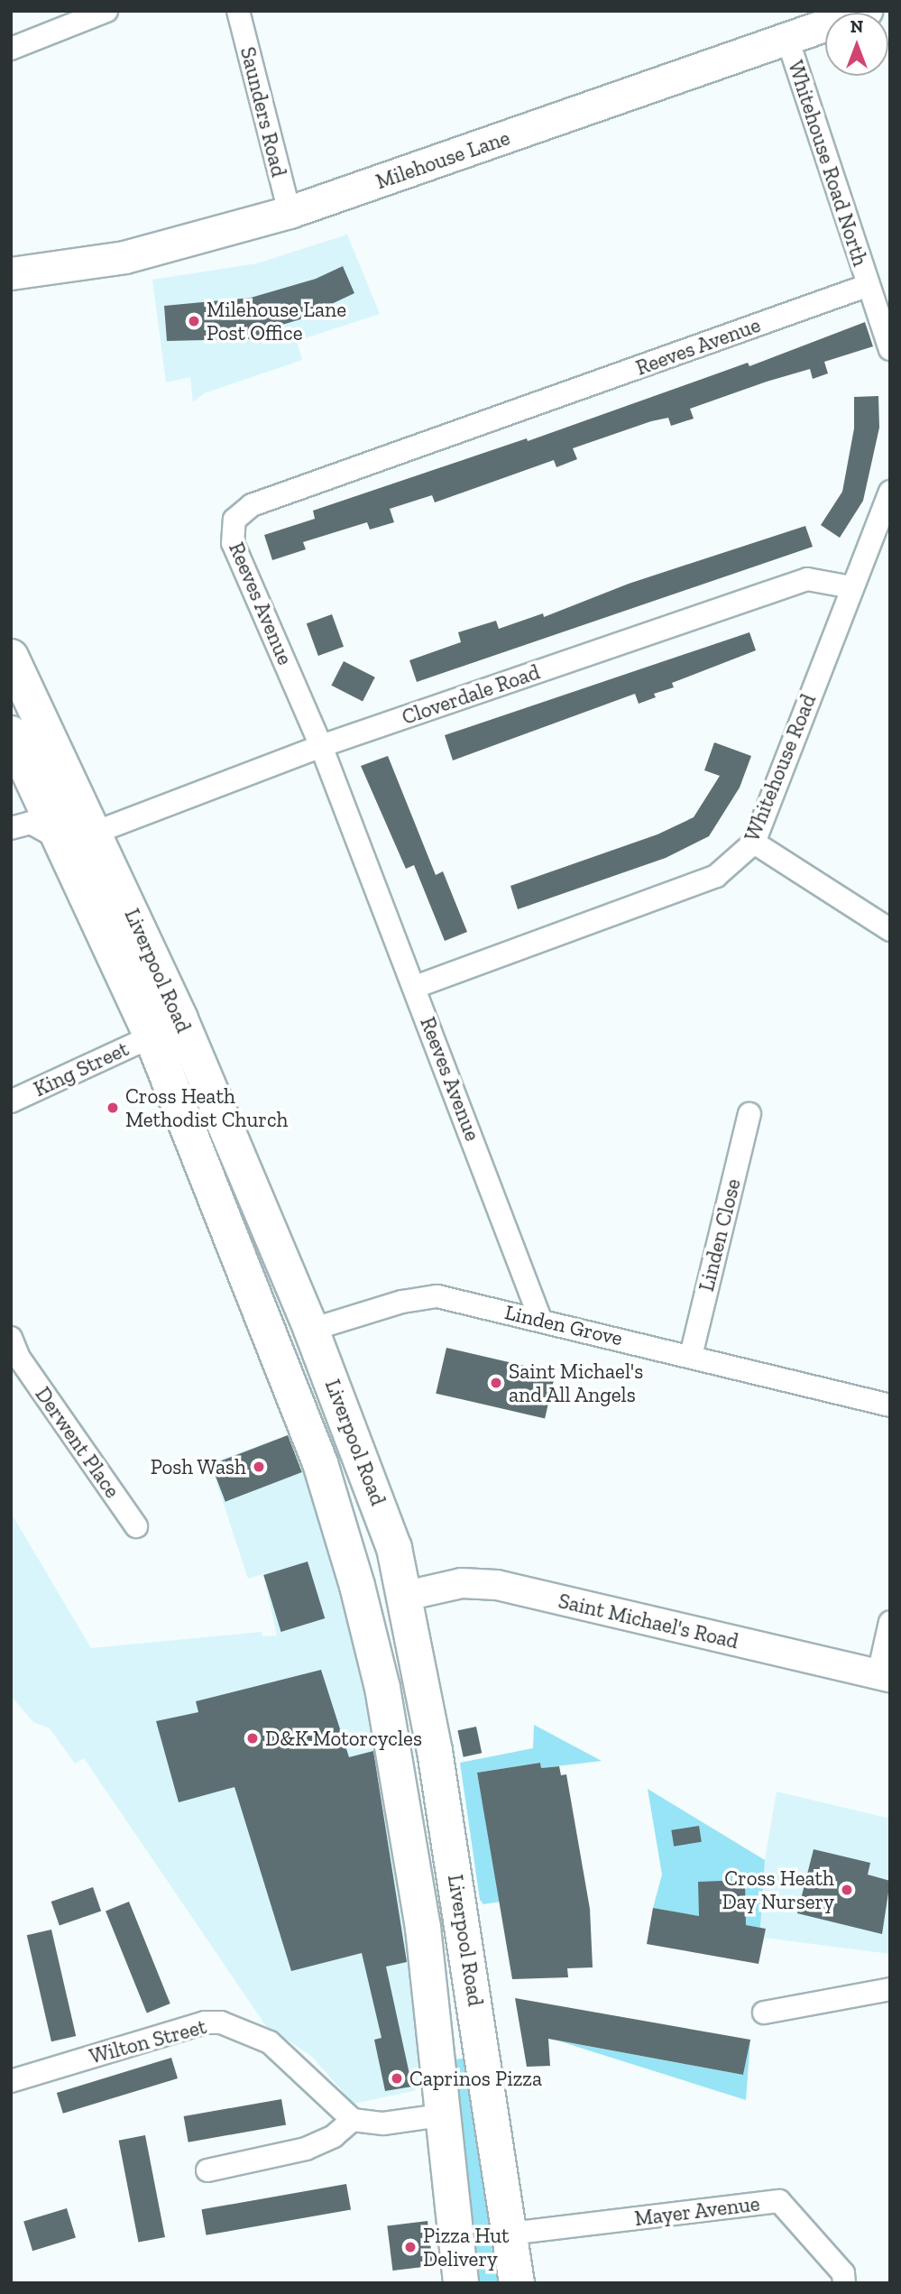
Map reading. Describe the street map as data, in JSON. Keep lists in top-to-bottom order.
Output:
{
  "streets": {
    "highway": ["Liverpool Road"],
    "main road": ["Milehouse Lane"],
    "street": [
      "Saunders Road",
      "Whitehouse Road North",
      "Reeves Avenue",
      "Cloverdale Road",
      "Whitehouse Road",
      "King Street",
      "Linden Close",
      "Linden Grove",
      "Derwent Place",
      "Saint Michael's Road",
      "Wilton Street",
      "Mayer Avenue"
    ]
  },
  "crossings": [
    ["Saunders Road", "Milehouse Lane"],
    ["Milehouse Lane", "Whitehouse Road North"],
    ["Whitehouse Road North", "Reeves Avenue"],
    ["Reeves Avenue", "Cloverdale Road"],
    ["Reeves Avenue", "Whitehouse Road"],
    ["Reeves Avenue", "Linden Grove"],
    ["Cloverdale Road", "Whitehouse Road"],
    ["Cloverdale Road", "Liverpool Road"],
    ["Liverpool Road", "King Street"],
    ["Liverpool Road", "Linden Grove"],
    ["Liverpool Road", "Saint Michael's Road"],
    ["Liverpool Road", "Mayer Avenue"],
    ["Linden Close", "Linden Grove"]
  ],
  "places": [
    "Milehouse Lane Post Office",
    "Cross Heath Methodist Church",
    "Saint Michael's and All Angels",
    "Posh Wash",
    "D&K Motorcycles",
    "Cross Heath Day Nursery",
    "Caprinos Pizza",
    "Pizza Hut Delivery"
  ],
  "north": "top"
}
